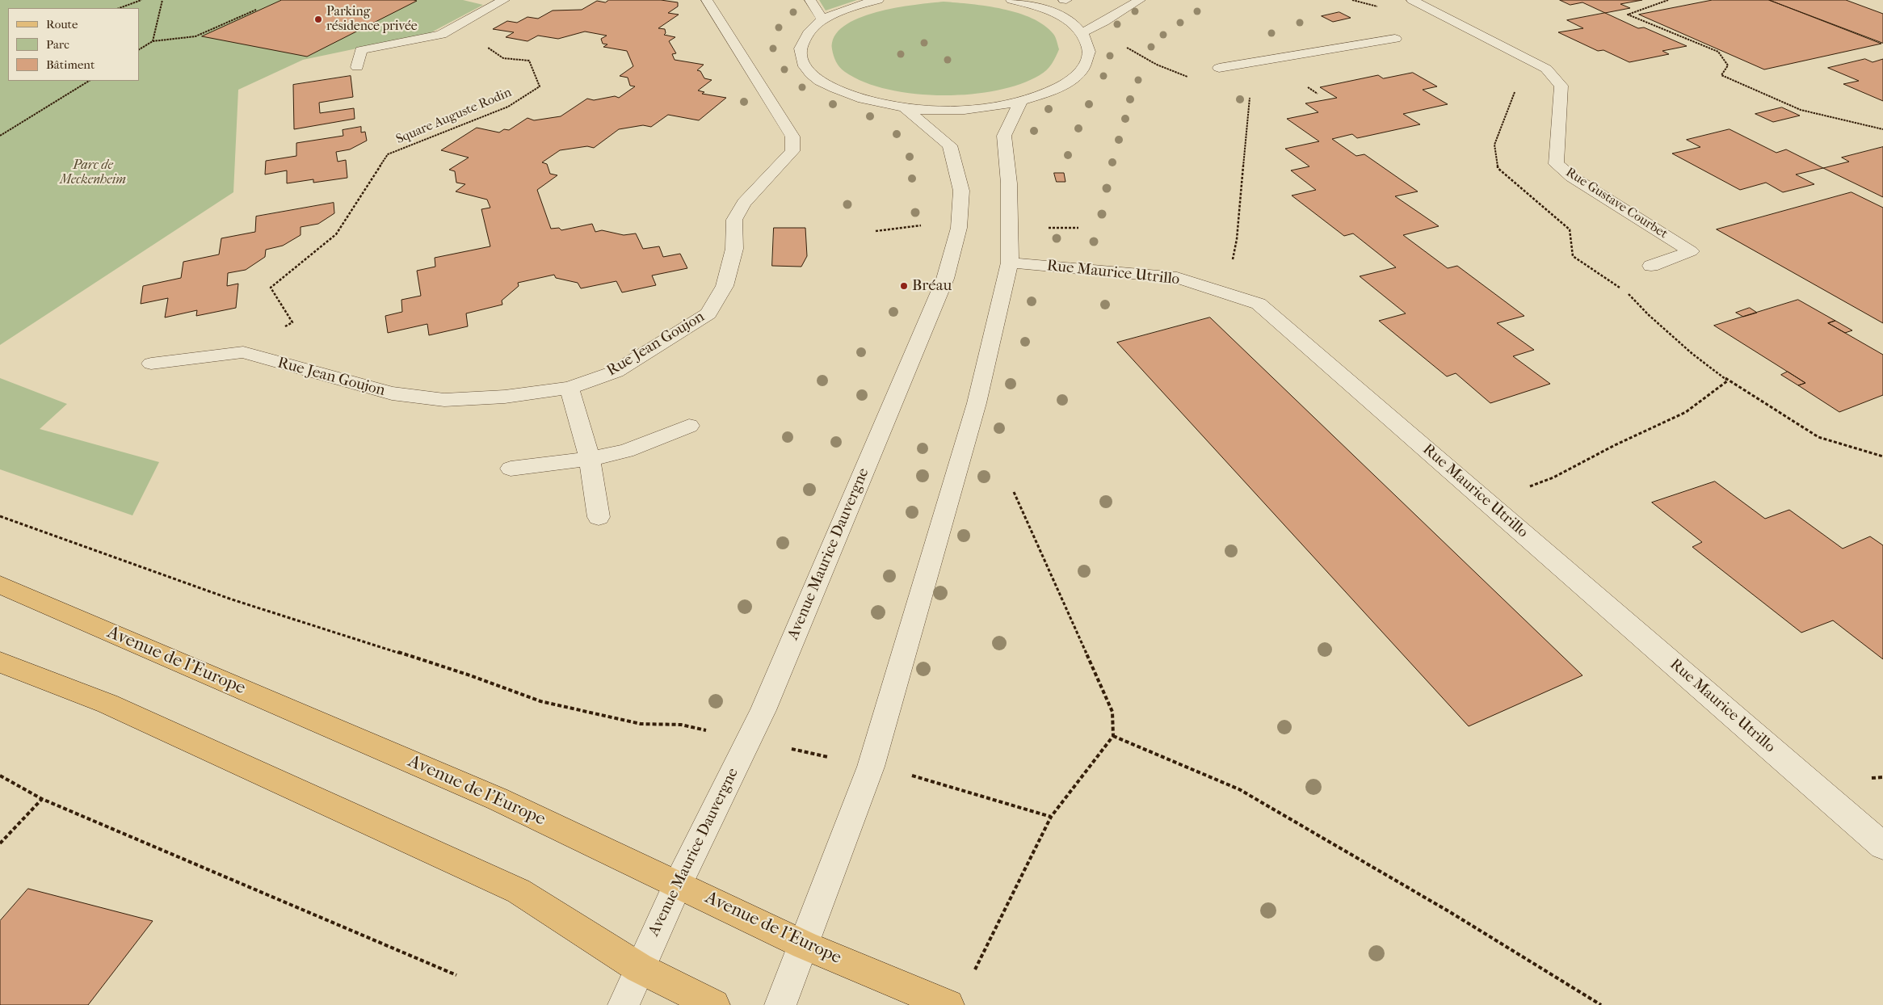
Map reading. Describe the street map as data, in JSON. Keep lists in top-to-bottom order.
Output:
{
  "streets": {
    "main road": ["Avenue de l'Europe"],
    "street": [
      "Rue Gustave Courbet",
      "Rue Maurice Utrillo",
      "Rue Jean Goujon",
      "Avenue Maurice Dauvergne"
    ],
    "path": ["Square Auguste Rodin"]
  },
  "crossings": [
    ["Square Auguste Rodin", "Rue Jean Goujon"],
    ["Avenue Maurice Dauvergne", "Avenue de l'Europe"]
  ],
  "parks": ["Parc de Meckenheim"],
  "places": ["Parking résidence privée", "Bréau"],
  "legend": ["Route", "Parc", "Bâtiment"]
}
